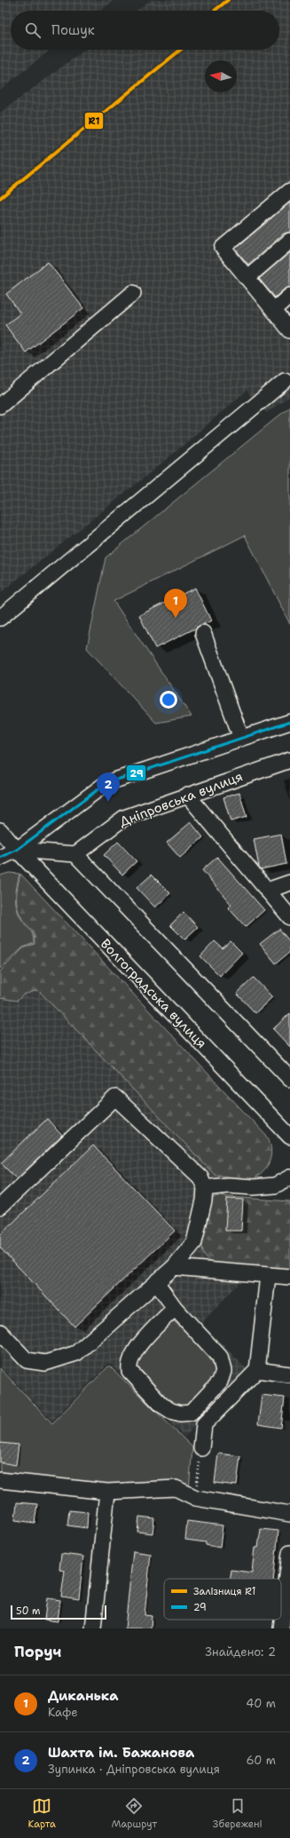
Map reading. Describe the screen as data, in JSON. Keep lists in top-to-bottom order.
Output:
{
  "streets": {
    "street": ["Дніпровська вулиця", "Волгоградська вулиця"]
  },
  "lines": ["rail line R1", "transit line 29"],
  "legend": ["Залізниця R1", "29"],
  "scale_bar": "50 m",
  "north": "left",
  "page": {
    "search": "Пошук",
    "pins": ["1", "2"],
    "scale": "50 m",
    "heading": ["Поруч", "Знайдено: 2"],
    "list": [
      {
        "mark": "1",
        "name": "Диканька",
        "note": "Кафе",
        "value": "40 m"
      },
      {
        "mark": "2",
        "name": "Шахта ім. Бажанова",
        "note": "Зупинка · Дніпровська вулиця",
        "value": "60 m"
      }
    ],
    "nav": ["Карта", "Маршрут", "Збережені"]
  }
}
